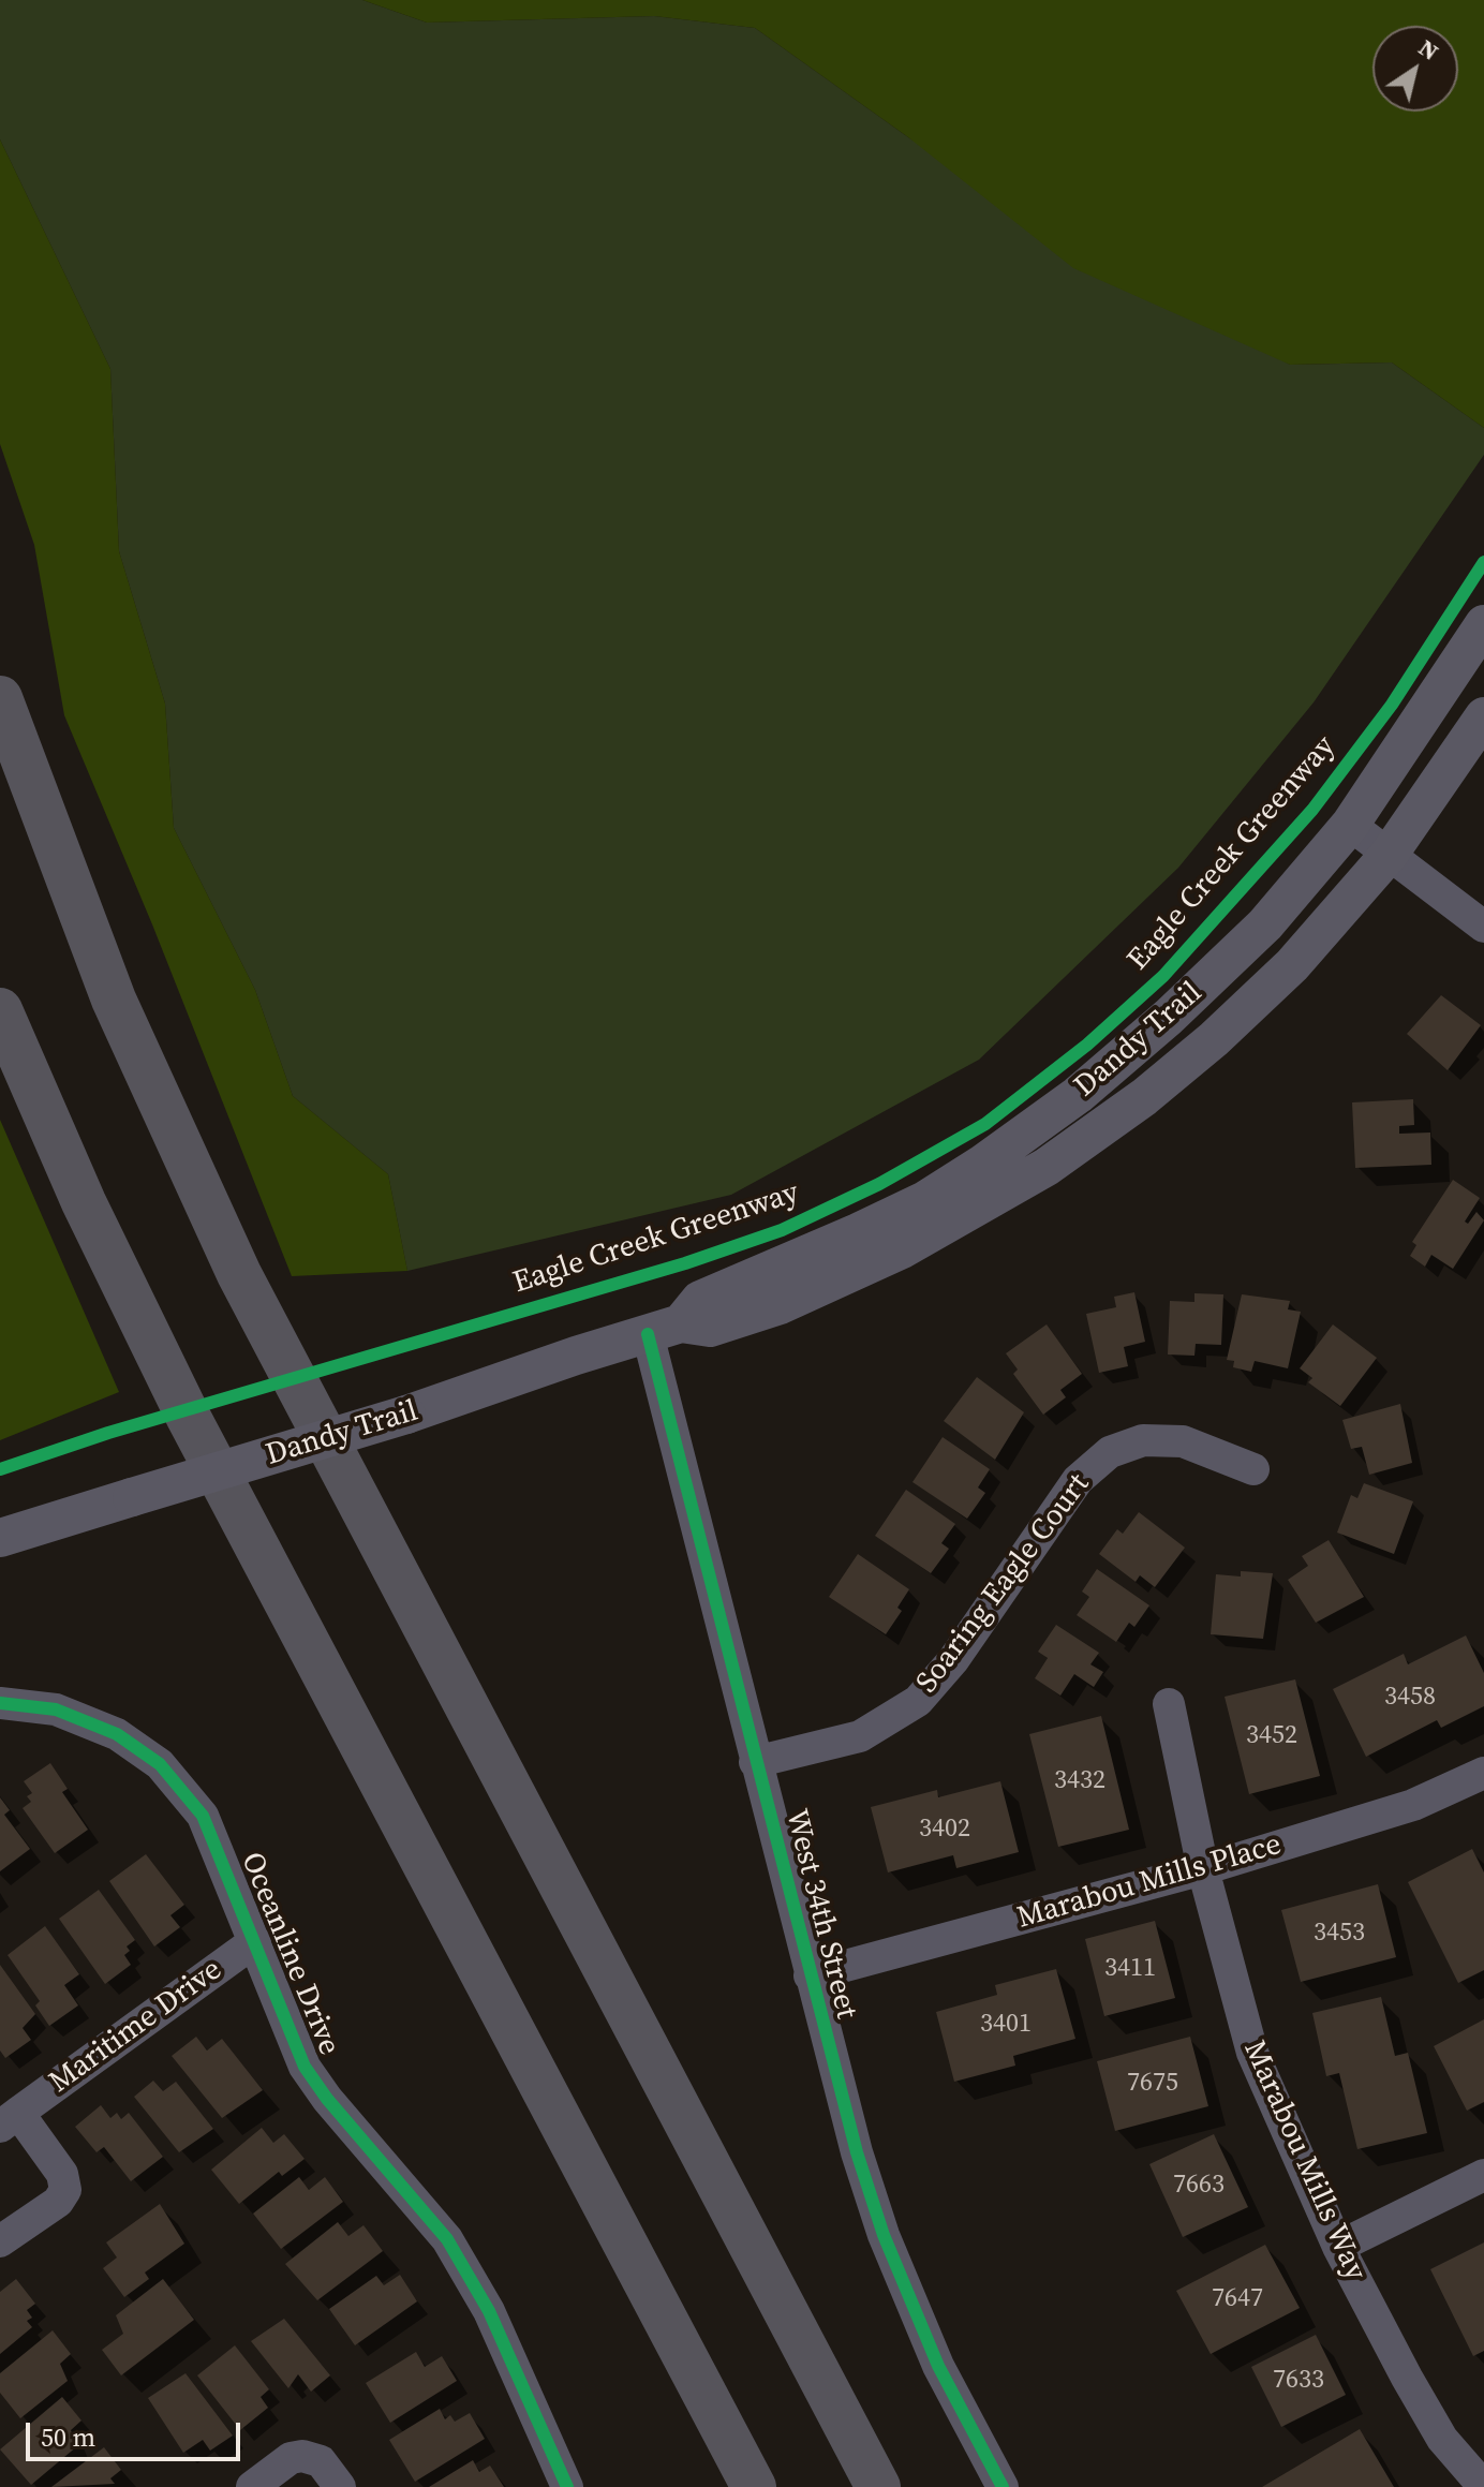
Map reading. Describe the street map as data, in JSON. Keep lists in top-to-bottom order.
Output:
{
  "streets": {
    "main road": ["Dandy Trail"],
    "street": [
      "Soaring Eagle Court",
      "Marabou Mills Place",
      "West 34th Street",
      "Oceanline Drive",
      "Maritime Drive",
      "Marabou Mills Way"
    ],
    "cycle path": ["Eagle Creek Greenway"]
  },
  "crossings": [
    ["Dandy Trail", "West 34th Street"],
    ["Soaring Eagle Court", "West 34th Street"],
    ["Marabou Mills Place", "West 34th Street"],
    ["Marabou Mills Place", "Marabou Mills Way"],
    ["Oceanline Drive", "Maritime Drive"]
  ],
  "house_numbers": [
    "3458",
    "3452",
    "3432",
    "3402",
    "3453",
    "3411",
    "3401",
    "7675",
    "7663",
    "7647",
    "7633"
  ],
  "scale_bar": "50 m",
  "north": "top right"
}
